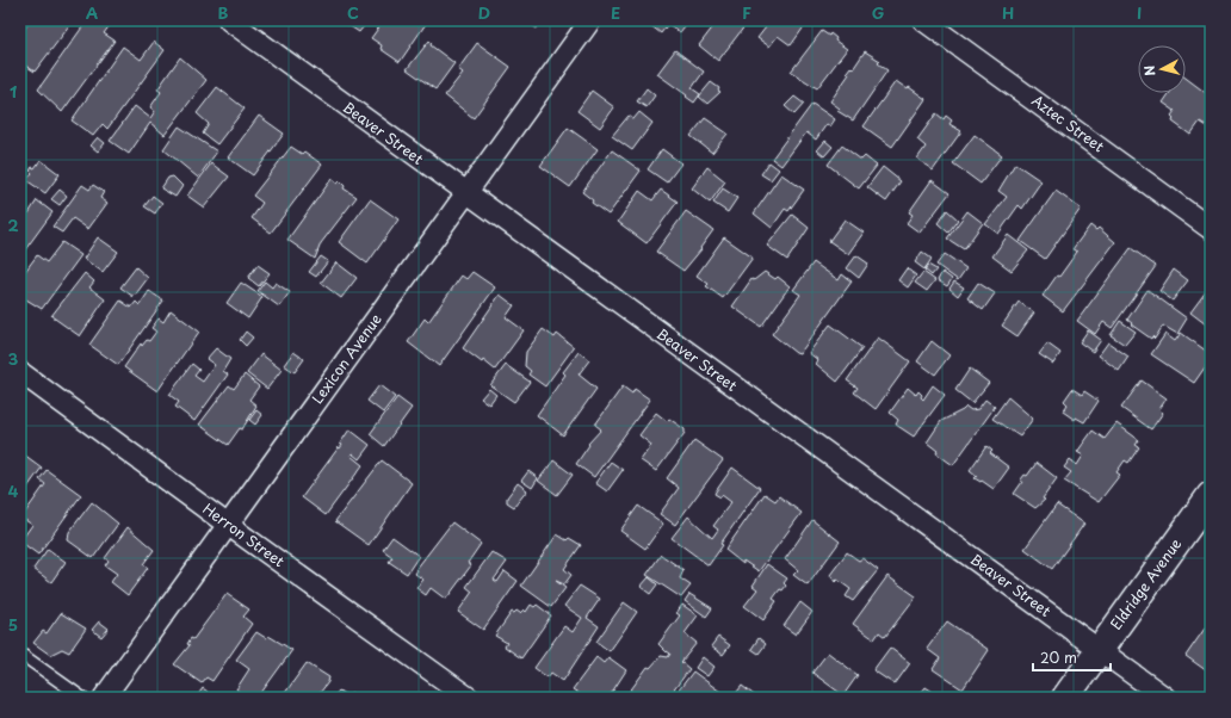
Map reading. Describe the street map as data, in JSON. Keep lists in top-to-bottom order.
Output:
{
  "streets": {
    "street": [
      "Aztec Street",
      "Beaver Street",
      "Lexicon Avenue",
      "Herron Street",
      "Eldridge Avenue"
    ]
  },
  "crossings": [
    ["Beaver Street", "Lexicon Avenue"],
    ["Beaver Street", "Eldridge Avenue"],
    ["Lexicon Avenue", "Herron Street"]
  ],
  "scale_bar": "20 m",
  "north": "left",
  "grid": {
    "columns": [
      "A",
      "B",
      "C",
      "D",
      "E",
      "F",
      "G",
      "H",
      "I"
    ],
    "rows": [
      "1",
      "2",
      "3",
      "4",
      "5"
    ]
  }
}
